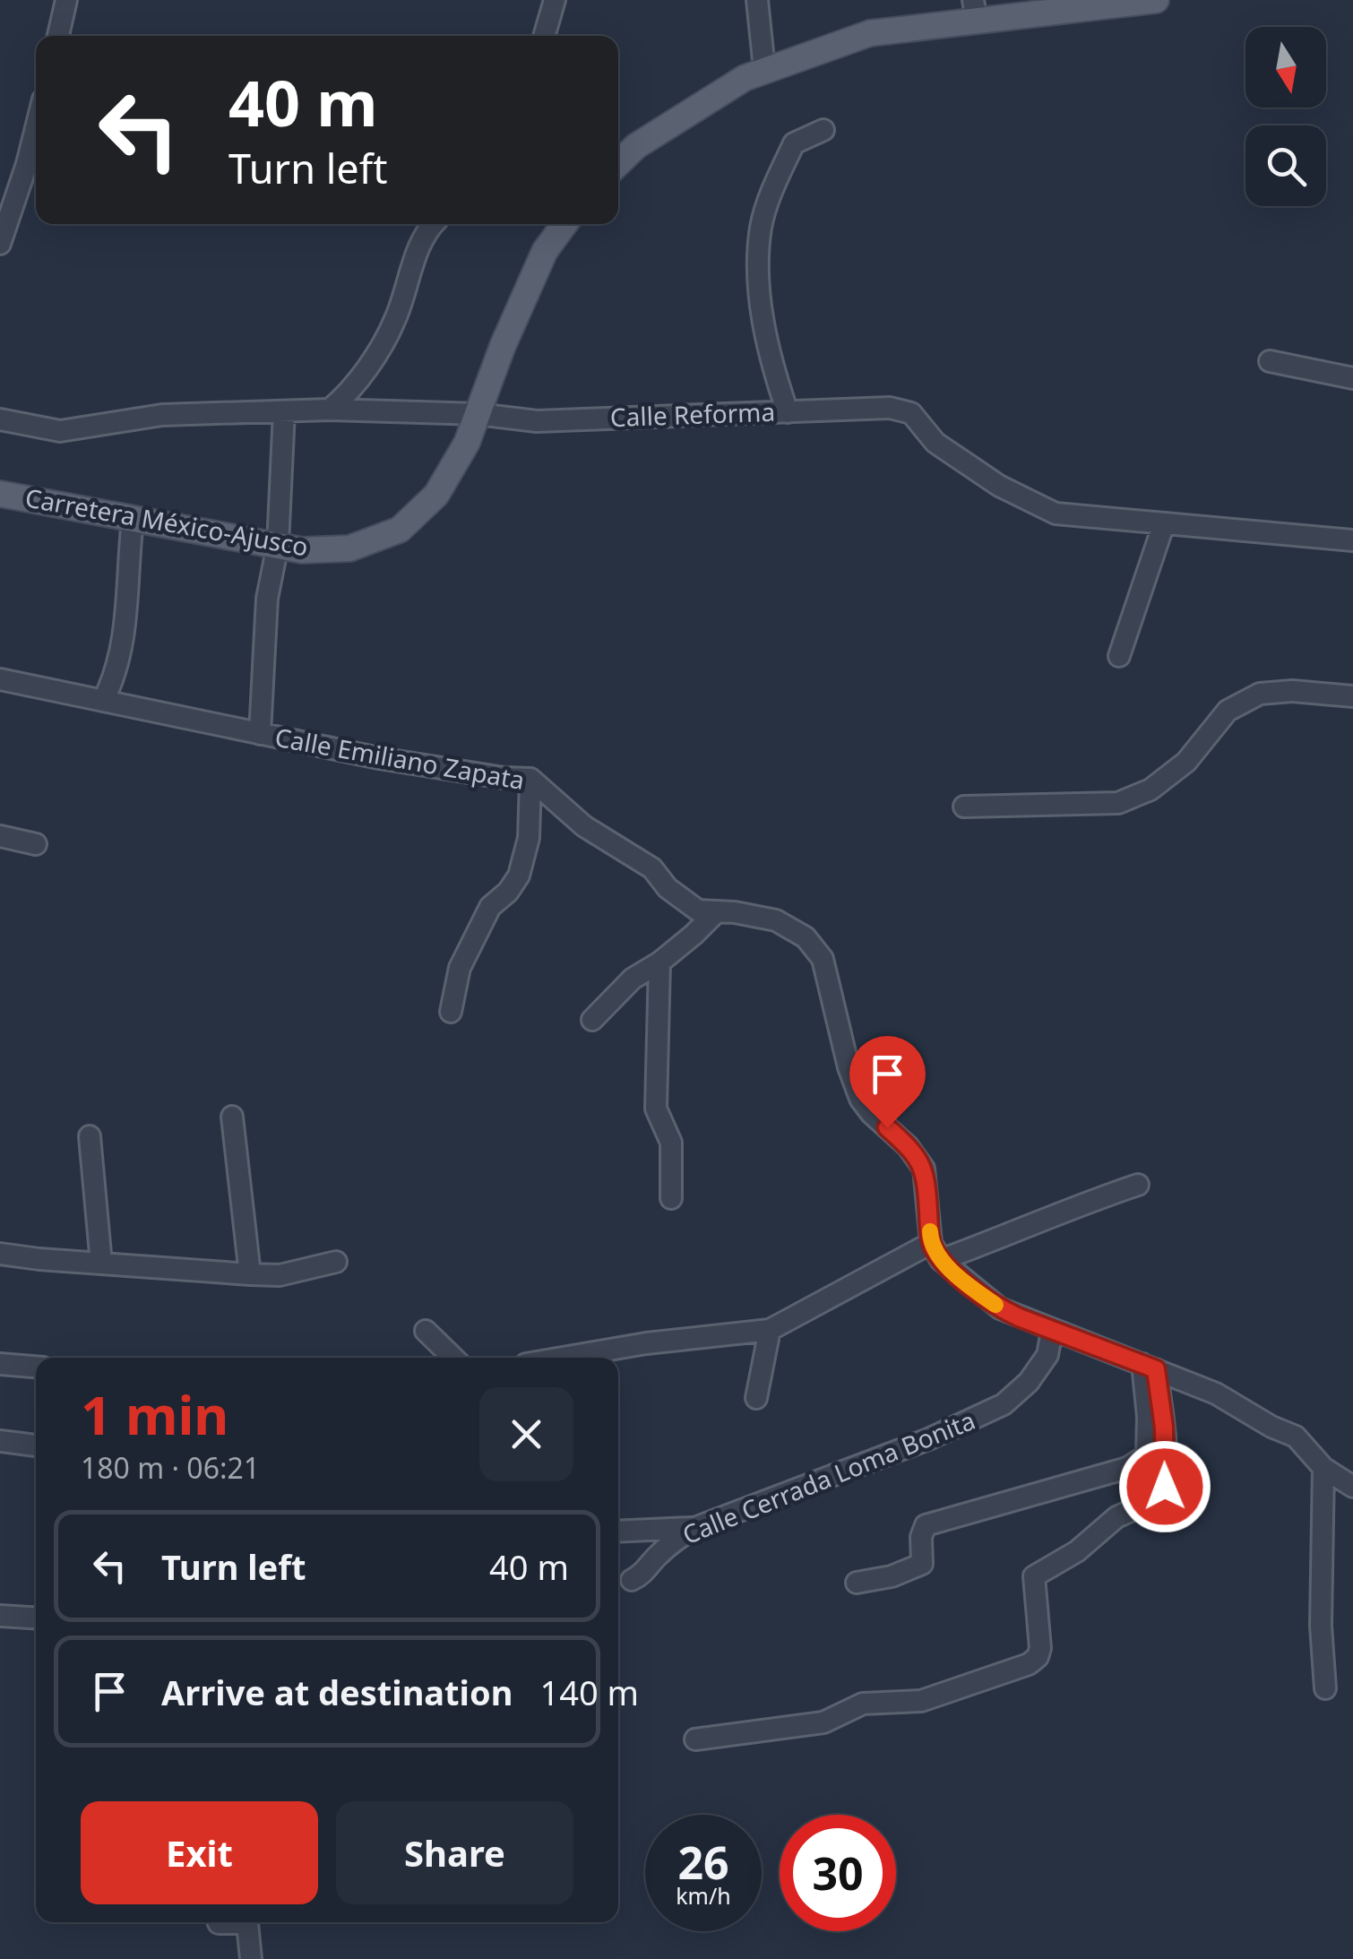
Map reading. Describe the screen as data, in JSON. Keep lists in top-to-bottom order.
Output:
{
  "streets": {
    "main road": ["Carretera México-Ajusco"],
    "street": ["Calle Reforma", "Calle Emiliano Zapata", "Calle Cerrada Loma Bonita"]
  },
  "crossings": [
    ["Calle Reforma", "Carretera México-Ajusco"]
  ],
  "north": "bottom",
  "page": {
    "turn": ["40 m", "Turn left"],
    "heading": ["1 min", "180 m · 06:21"],
    "list": [
      {
        "name": "Turn left",
        "value": "40 m"
      },
      {
        "name": "Arrive at destination",
        "value": "140 m"
      }
    ],
    "buttons": ["Exit", "Share"],
    "speed": "26 km/h",
    "limit": "30"
  }
}
